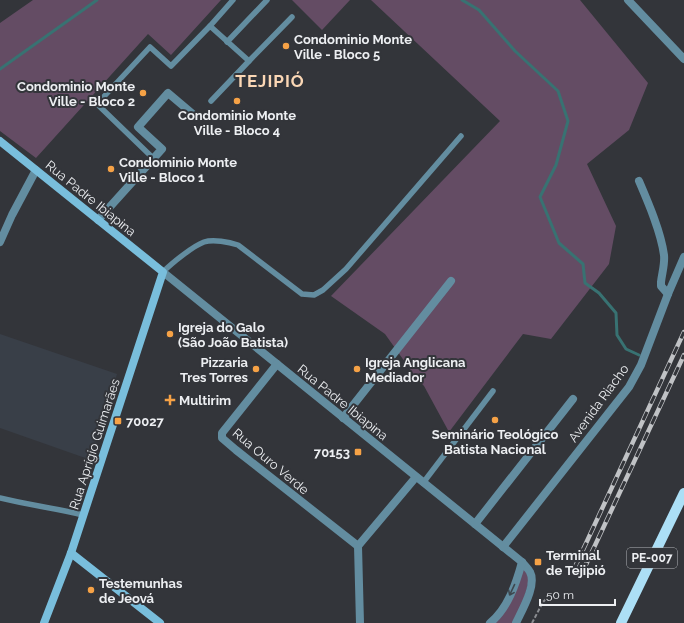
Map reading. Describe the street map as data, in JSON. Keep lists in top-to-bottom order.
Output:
{
  "streets": {
    "main road": ["PE-007"],
    "street": [
      "Rua Padre Ibiapina",
      "Avenida Riacho",
      "Rua Aprígio Guimarães",
      "Rua Ouro Verde"
    ]
  },
  "crossings": [
    ["Rua Padre Ibiapina", "Avenida Riacho"],
    ["Rua Padre Ibiapina", "Rua Aprígio Guimarães"],
    ["Rua Padre Ibiapina", "Rua Ouro Verde"]
  ],
  "districts": ["TEJIPIÓ"],
  "places": {
    "other": [
      "Condominio Monte Ville - Bloco 5",
      "Condominio Monte Ville - Bloco 2",
      "Condominio Monte Ville - Bloco 4",
      "Condominio Monte Ville - Bloco 1",
      "Igreja do Galo (São João Batista)",
      "Pizzaria Tres Torres",
      "Igreja Anglicana Mediador",
      "Seminário Teológico Batista Nacional",
      "Testemunhas de Jeová"
    ],
    "health": ["Multirim"],
    "transit": ["70027", "70153", "Terminal de Tejipió"]
  },
  "scale_bar": "50 m"
}
